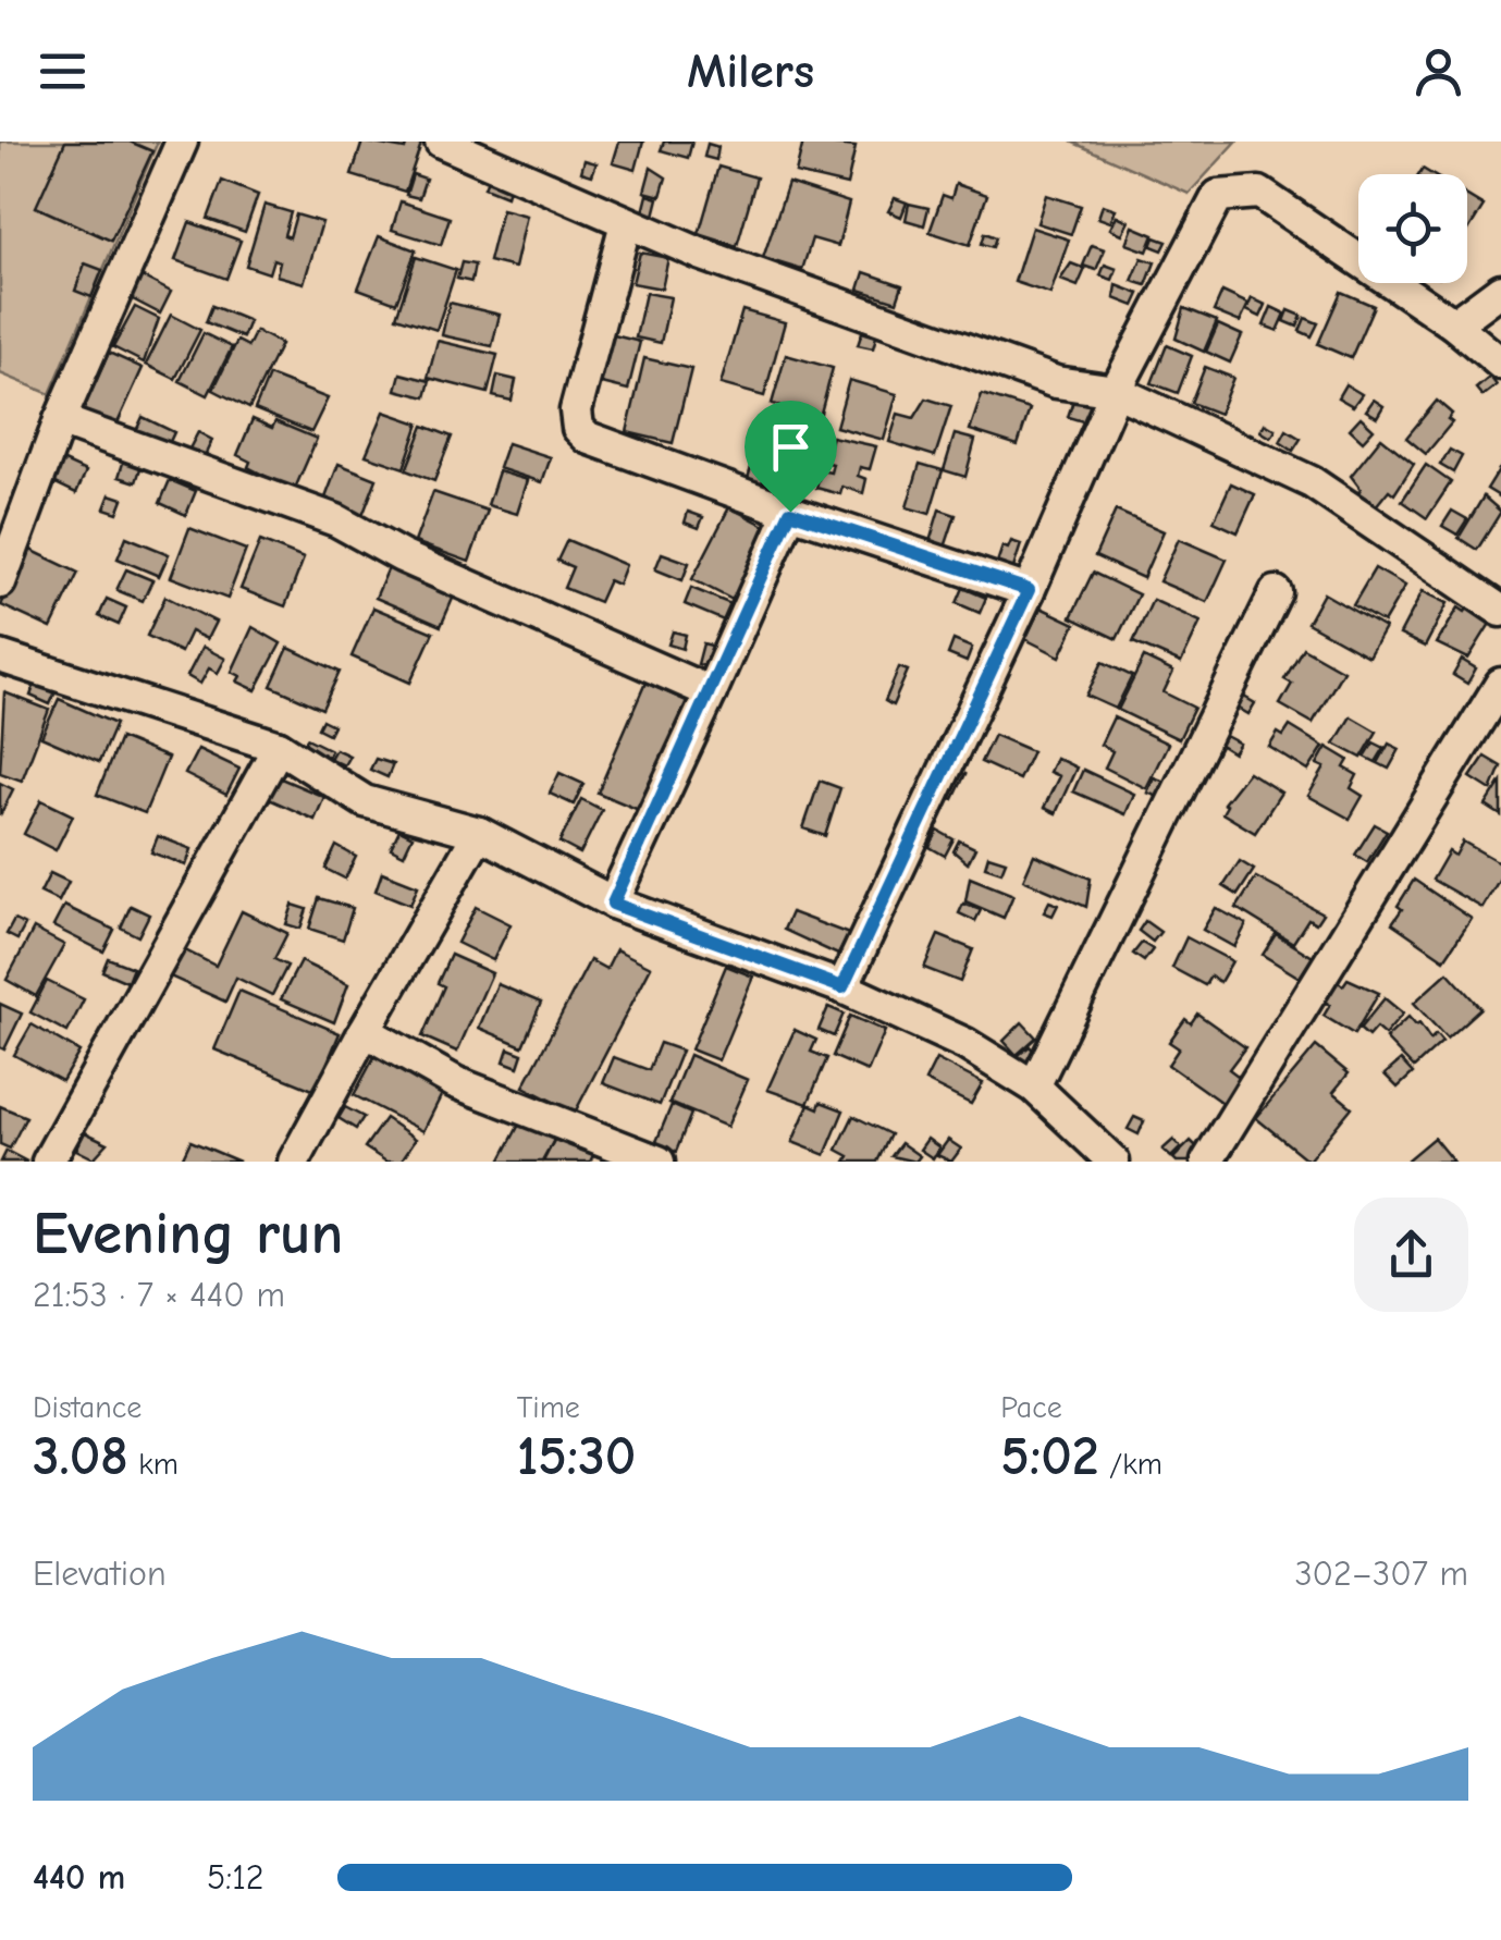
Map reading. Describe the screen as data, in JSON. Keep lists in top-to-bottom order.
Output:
{
  "page": {
    "header": "Milers",
    "heading": ["Evening run", "21:53 · 7 × 440 m"],
    "stats": [
      ["Distance", "3.08 km"],
      ["Time", "15:30"],
      ["Pace", "5:02 /km"]
    ],
    "chart": ["Elevation", "302–307 m"],
    "list": [
      {
        "name": "440 m",
        "note": "5:12"
      }
    ]
  }
}
